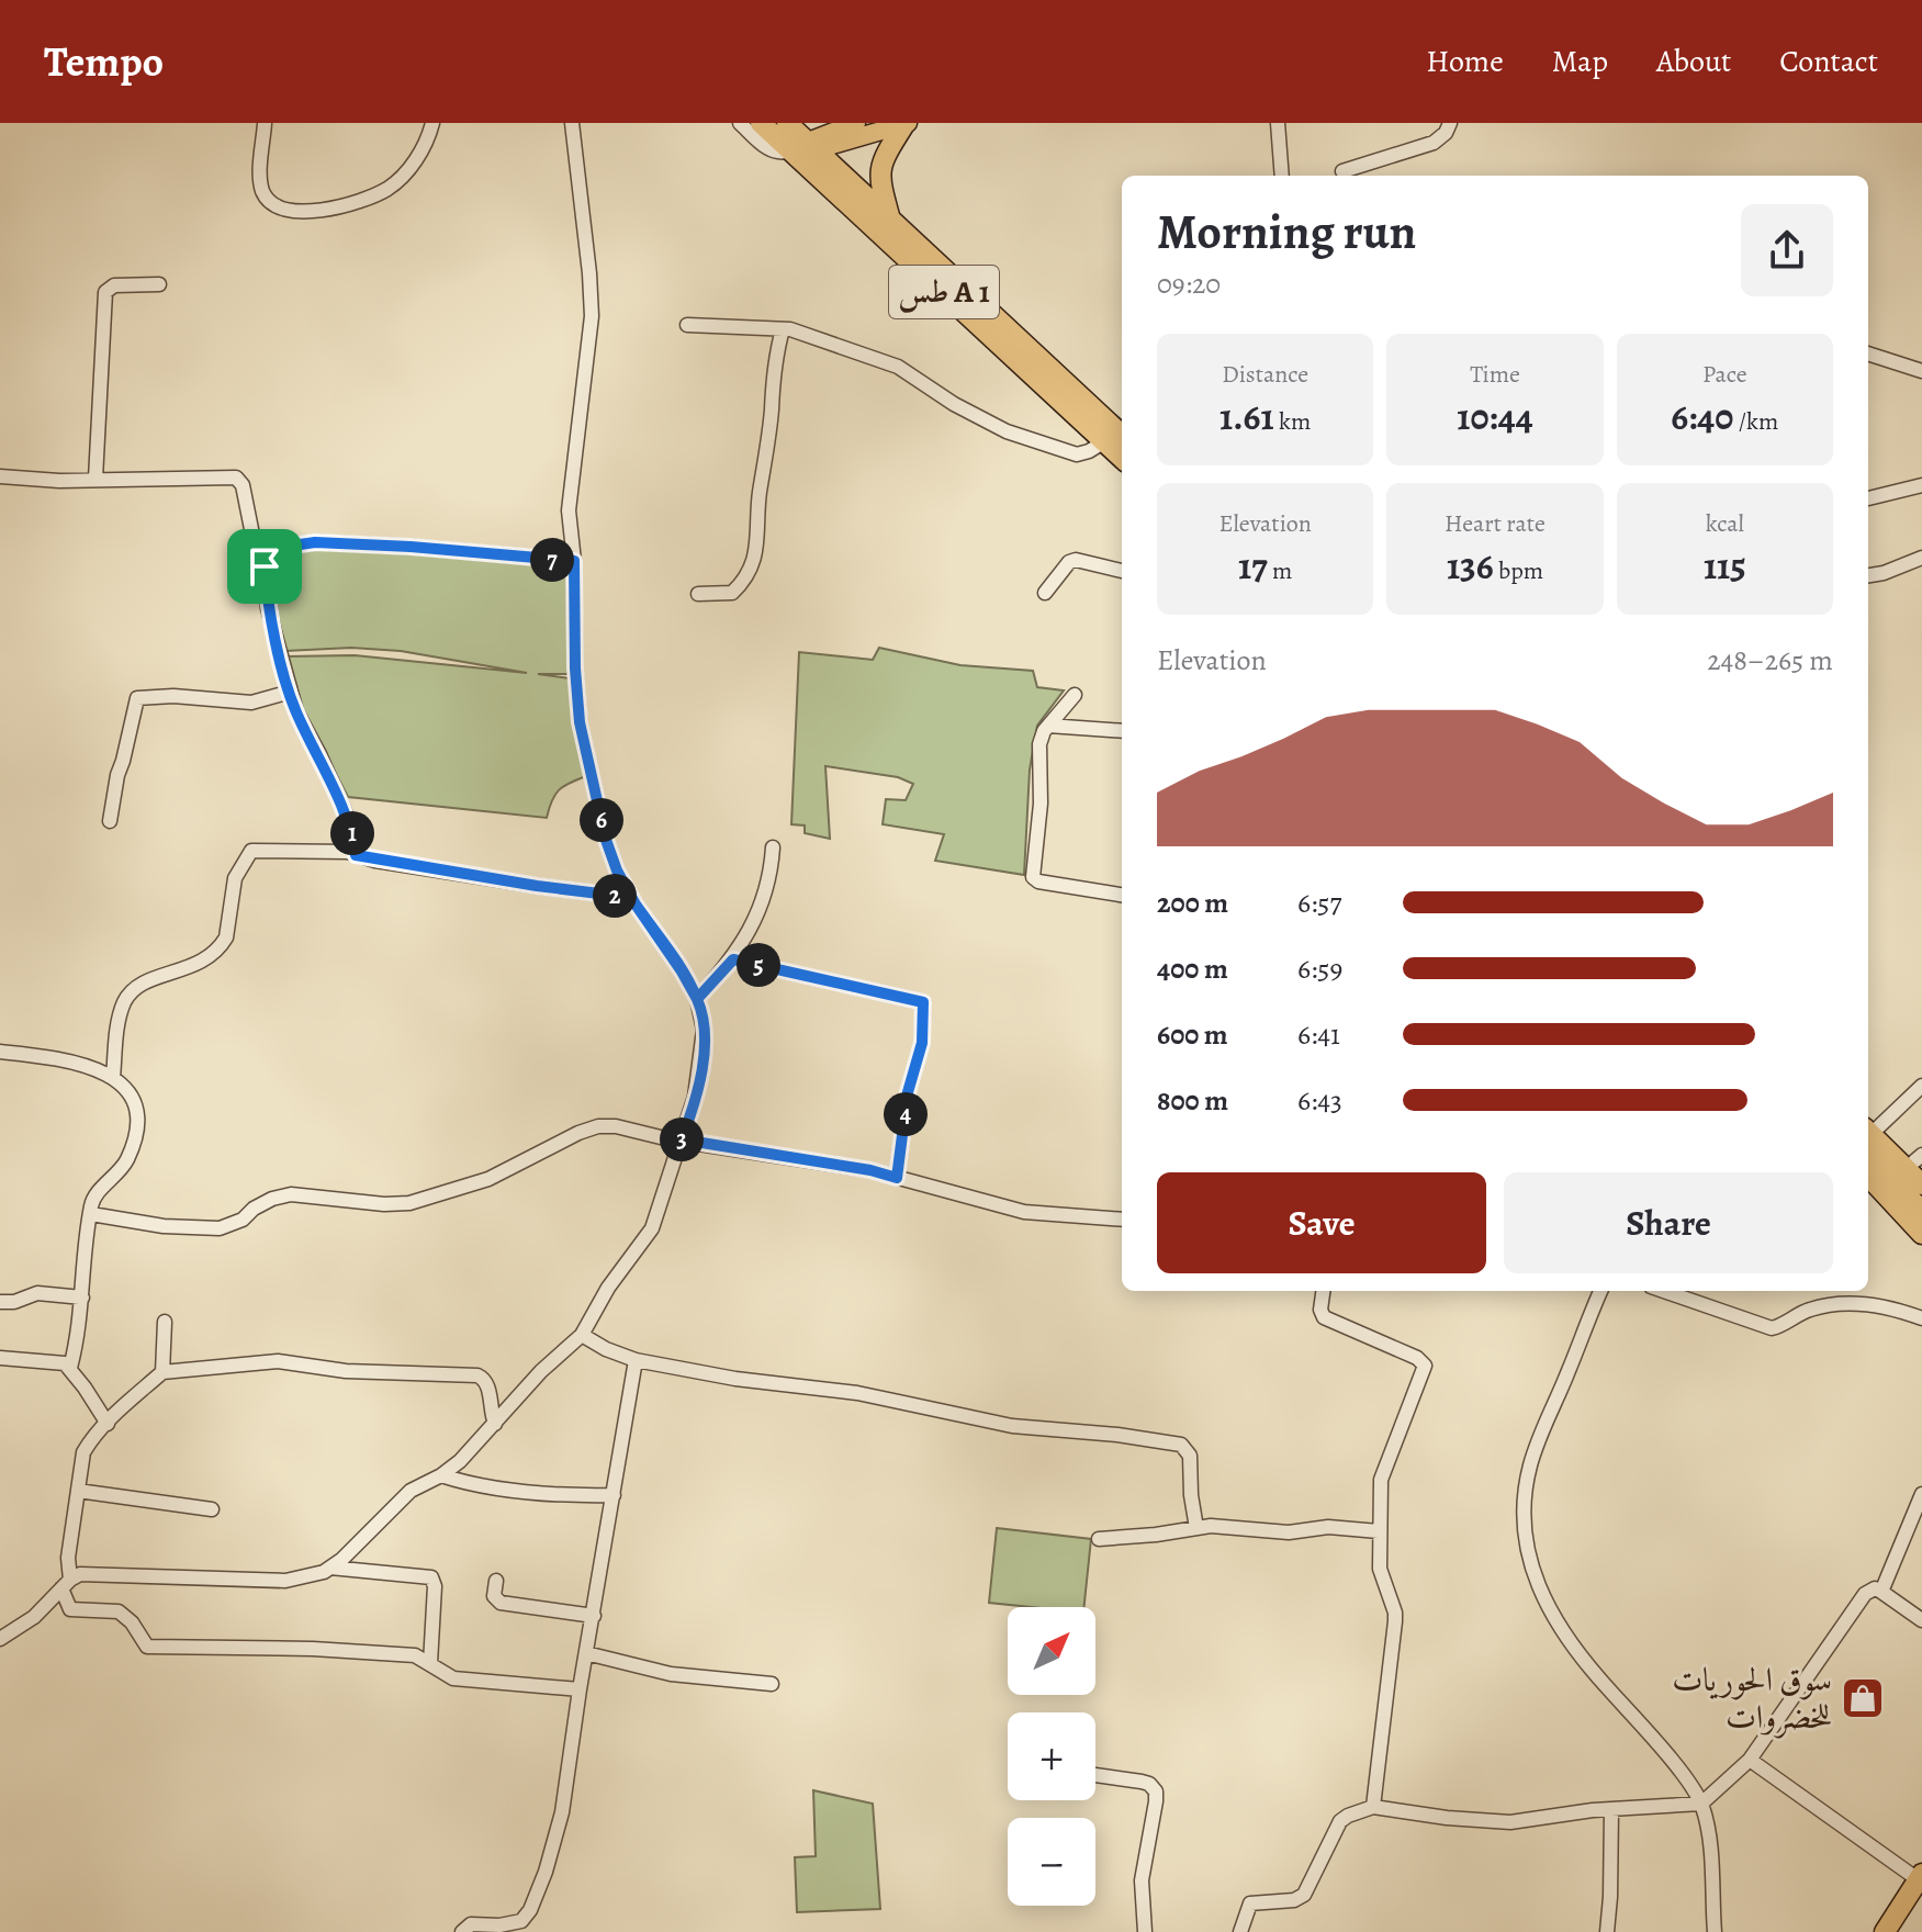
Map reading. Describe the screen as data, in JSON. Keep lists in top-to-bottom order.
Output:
{
  "streets": {
    "highway": ["طس A 1"]
  },
  "places": {
    "shop": ["سوق الحوريات للخضروات"]
  },
  "north": "top right",
  "page": {
    "header": "Tempo",
    "nav": [
      "Home",
      "Map",
      "About",
      "Contact"
    ],
    "heading": ["Morning run", "09:20"],
    "stats": [
      ["Distance", "1.61 km"],
      ["Time", "10:44"],
      ["Pace", "6:40 /km"],
      ["Elevation", "17 m"],
      ["Heart rate", "136 bpm"],
      ["kcal", "115"]
    ],
    "pins": [
      "7",
      "6",
      "1",
      "2",
      "5",
      "4",
      "3"
    ],
    "chart": ["Elevation", "248–265 m"],
    "list": [
      {
        "name": "200 m",
        "note": "6:57"
      },
      {
        "name": "400 m",
        "note": "6:59"
      },
      {
        "name": "600 m",
        "note": "6:41"
      },
      {
        "name": "800 m",
        "note": "6:43"
      }
    ],
    "buttons": ["Save", "Share"],
    "map_buttons": ["+", "−"]
  }
}
